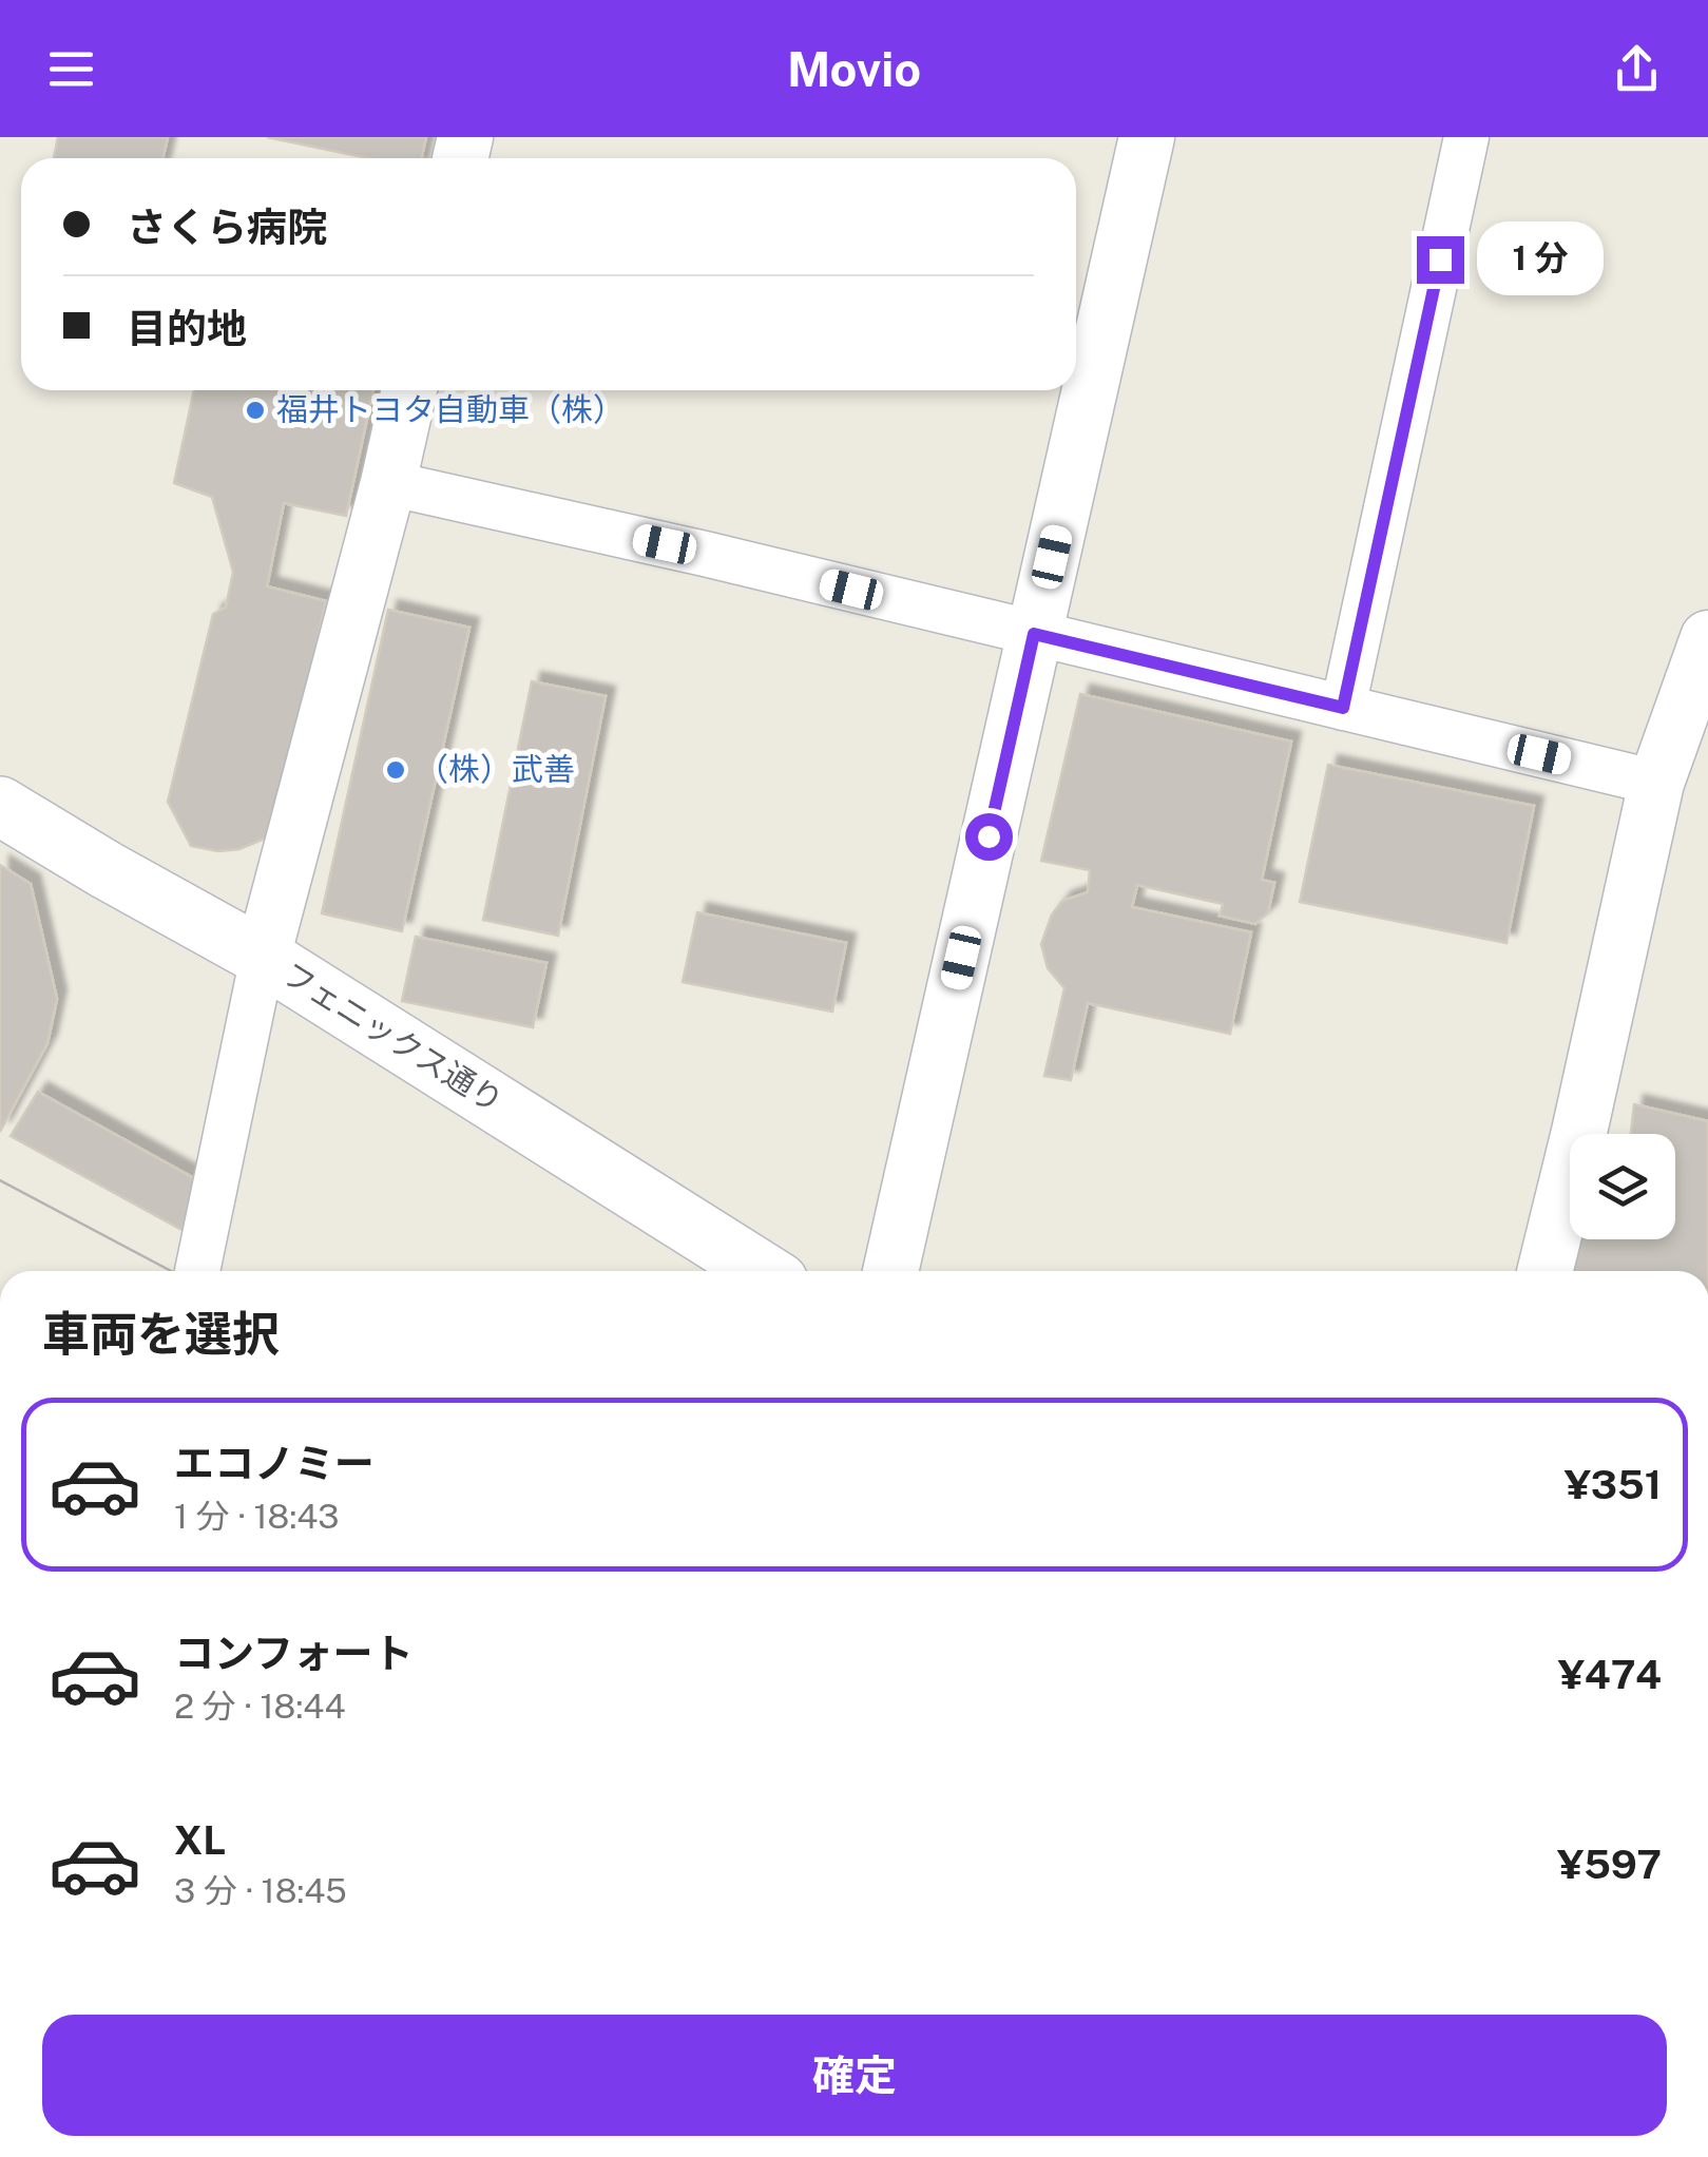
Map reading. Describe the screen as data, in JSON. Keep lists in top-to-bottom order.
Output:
{
  "streets": {
    "main road": ["フェニックス通り"]
  },
  "places": ["福井トヨタ自動車（株）", "（株）武善"],
  "page": {
    "header": "Movio",
    "banner": ["さくら病院", "目的地"],
    "bubble": "1 分",
    "heading": "車両を選択",
    "list": [
      {
        "name": "エコノミー",
        "note": "1 分 · 18:43",
        "value": "¥351"
      },
      {
        "name": "コンフォート",
        "note": "2 分 · 18:44",
        "value": "¥474"
      },
      {
        "name": "XL",
        "note": "3 分 · 18:45",
        "value": "¥597"
      }
    ],
    "buttons": "確定"
  }
}
